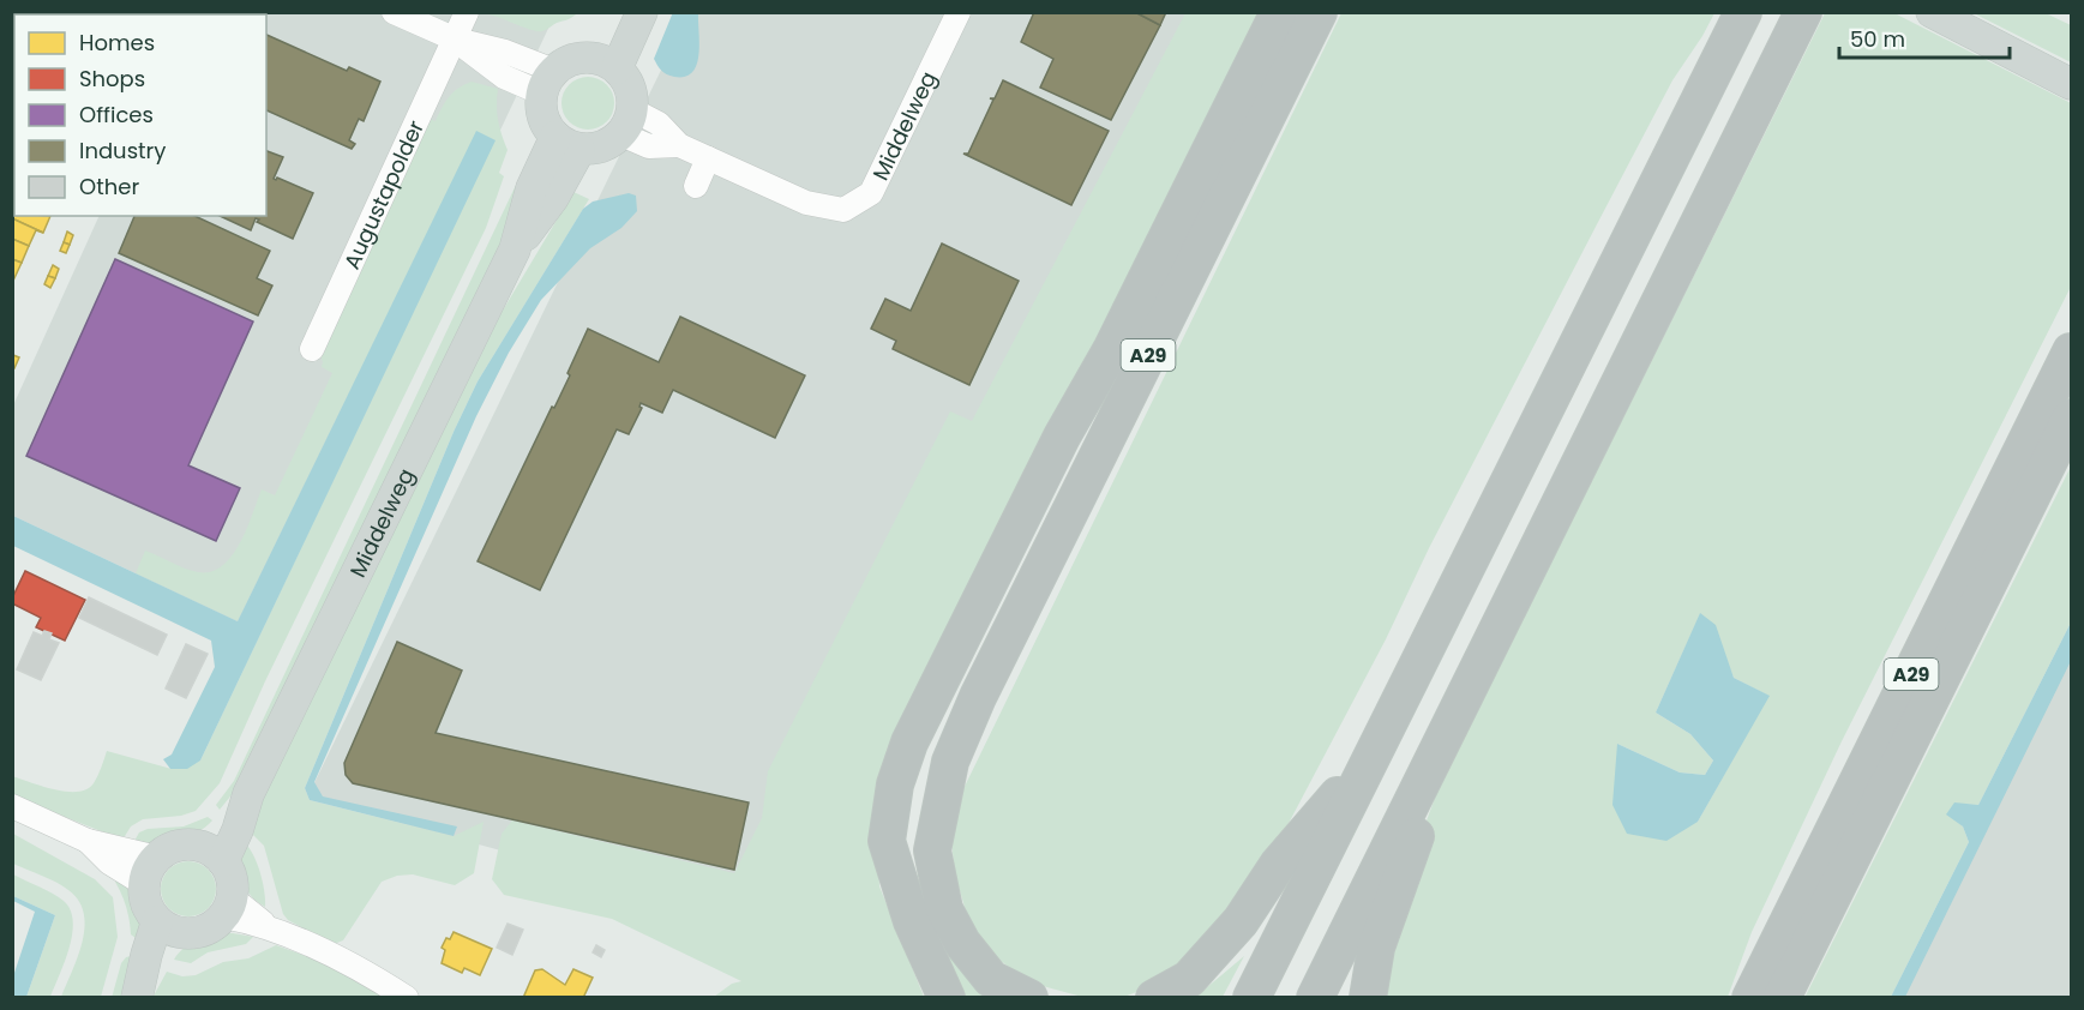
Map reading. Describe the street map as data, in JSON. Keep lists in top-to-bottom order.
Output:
{
  "streets": {
    "highway": ["A29"],
    "main road": ["Middelweg"],
    "street": ["Augustapolder"]
  },
  "legend": [
    "Homes",
    "Shops",
    "Offices",
    "Industry",
    "Other"
  ],
  "scale_bar": "50 m"
}
